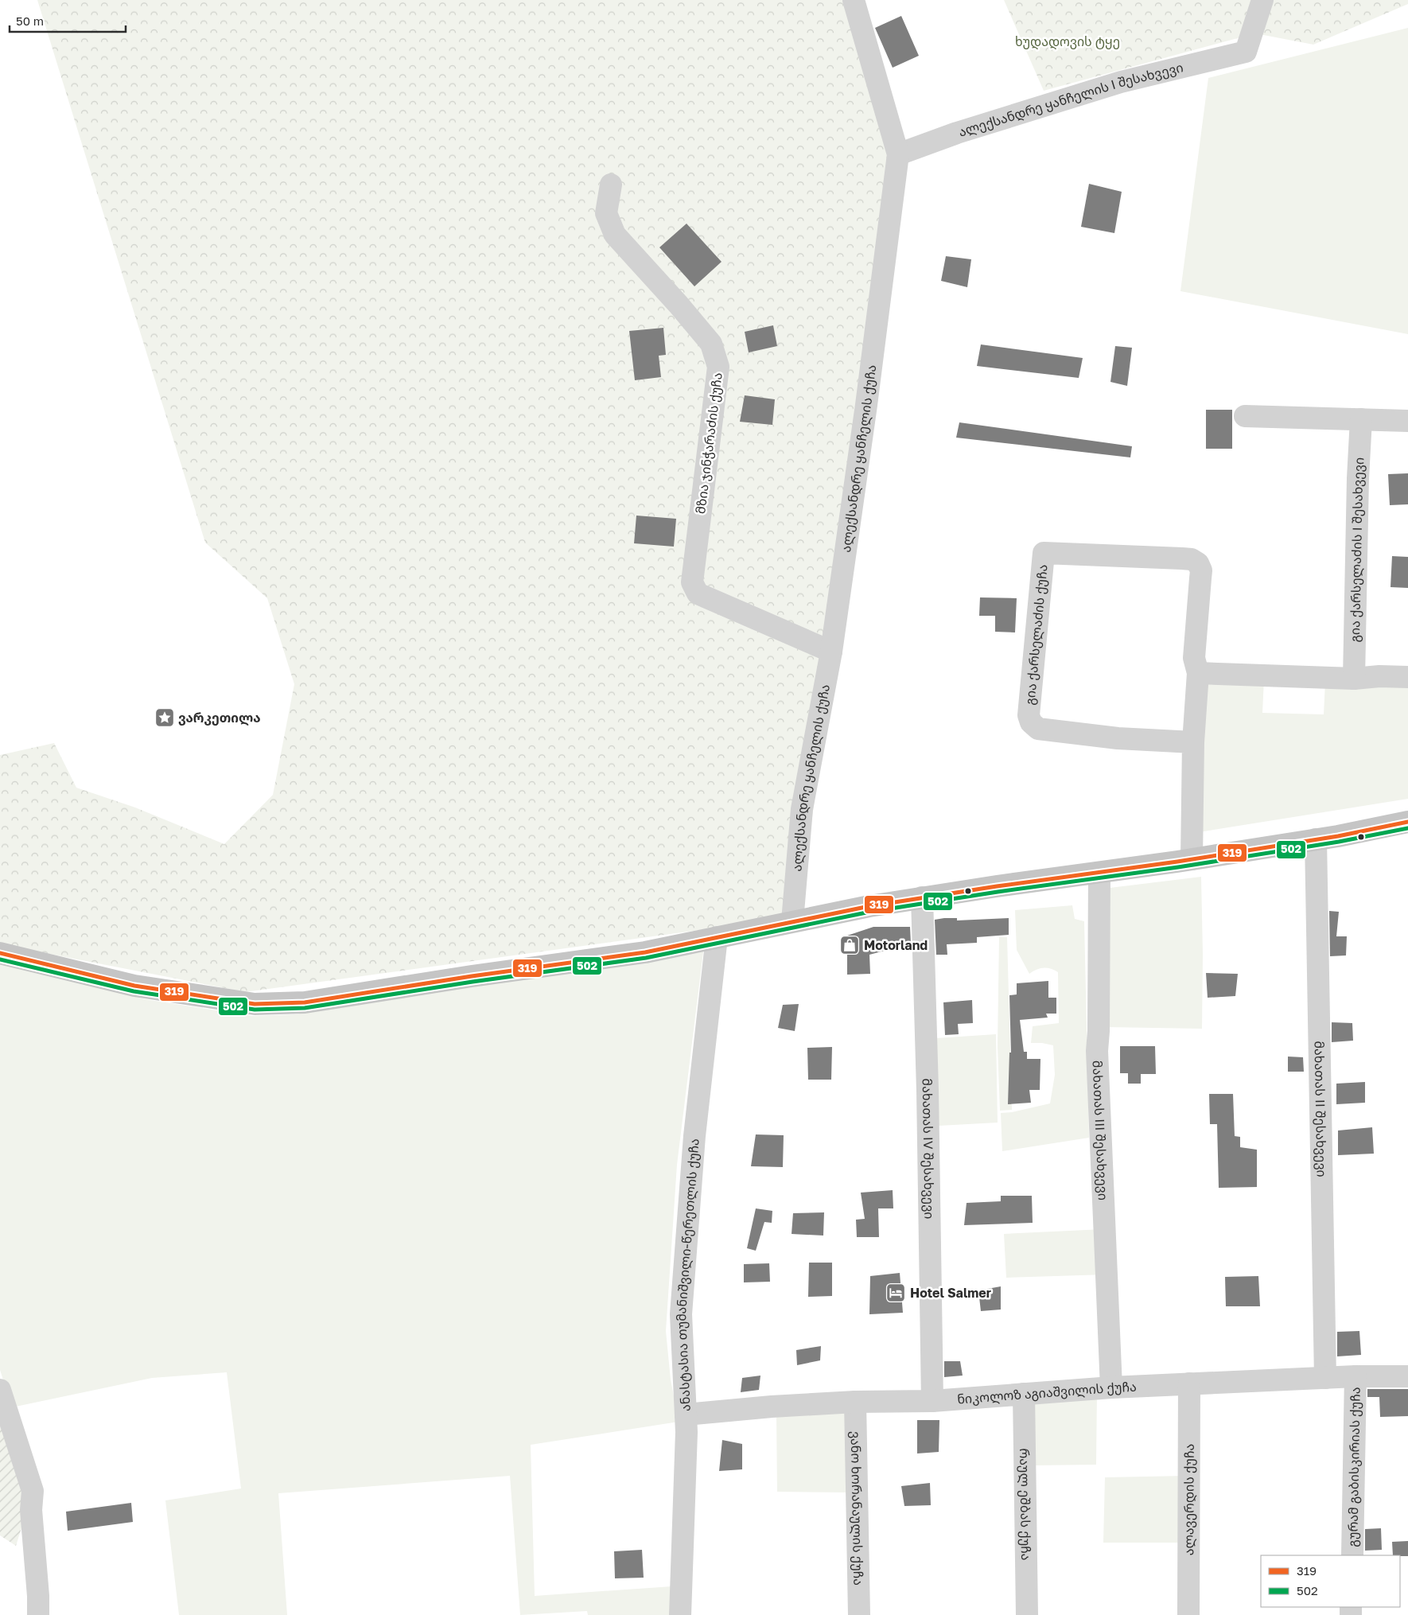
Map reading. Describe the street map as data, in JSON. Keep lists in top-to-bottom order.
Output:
{
  "streets": {
    "street": [
      "ალექსანდრე ყანჩელის I შესახვევი",
      "მზია ჯინჭარაძის ქუჩა",
      "ალექსანდრე ყანჩელის ქუჩა",
      "გია ქარსელაძის I შესახვევი",
      "გია ქარსელაძის ქუჩა",
      "მახათას II შესახვევი",
      "მახათას III შესახვევი",
      "მახათას IV შესახვევი",
      "ანასტასია თუმანიშვილი-წერეთლის ქუჩა",
      "ნიკოლოზ აგიაშვილის ქუჩა",
      "გურამ გაბისკირიას ქუჩა",
      "ალავერდის ქუჩა",
      "რაულ ეშბას ქუჩა",
      "ვანო ხორანაულის ქუჩა"
    ]
  },
  "crossings": [
    ["ალექსანდრე ყანჩელის I შესახვევი", "ალექსანდრე ყანჩელის ქუჩა"],
    ["მზია ჯინჭარაძის ქუჩა", "ალექსანდრე ყანჩელის ქუჩა"],
    ["მახათას II შესახვევი", "ნიკოლოზ აგიაშვილის ქუჩა"],
    ["მახათას III შესახვევი", "ნიკოლოზ აგიაშვილის ქუჩა"],
    ["მახათას IV შესახვევი", "ნიკოლოზ აგიაშვილის ქუჩა"],
    ["ანასტასია თუმანიშვილი-წერეთლის ქუჩა", "ნიკოლოზ აგიაშვილის ქუჩა"],
    ["ნიკოლოზ აგიაშვილის ქუჩა", "გურამ გაბისკირიას ქუჩა"],
    ["ნიკოლოზ აგიაშვილის ქუჩა", "ალავერდის ქუჩა"],
    ["ნიკოლოზ აგიაშვილის ქუჩა", "რაულ ეშბას ქუჩა"],
    ["ნიკოლოზ აგიაშვილის ქუჩა", "ვანო ხორანაულის ქუჩა"]
  ],
  "parks": ["ხუდადოვის ტყე"],
  "places": {
    "place": ["ვარკეთილა"],
    "shop": ["Motorland"],
    "hotel": ["Hotel Salmer"]
  },
  "lines": ["transit line 319", "transit line 502"],
  "legend": ["319", "502"],
  "scale_bar": "50 m"
}
